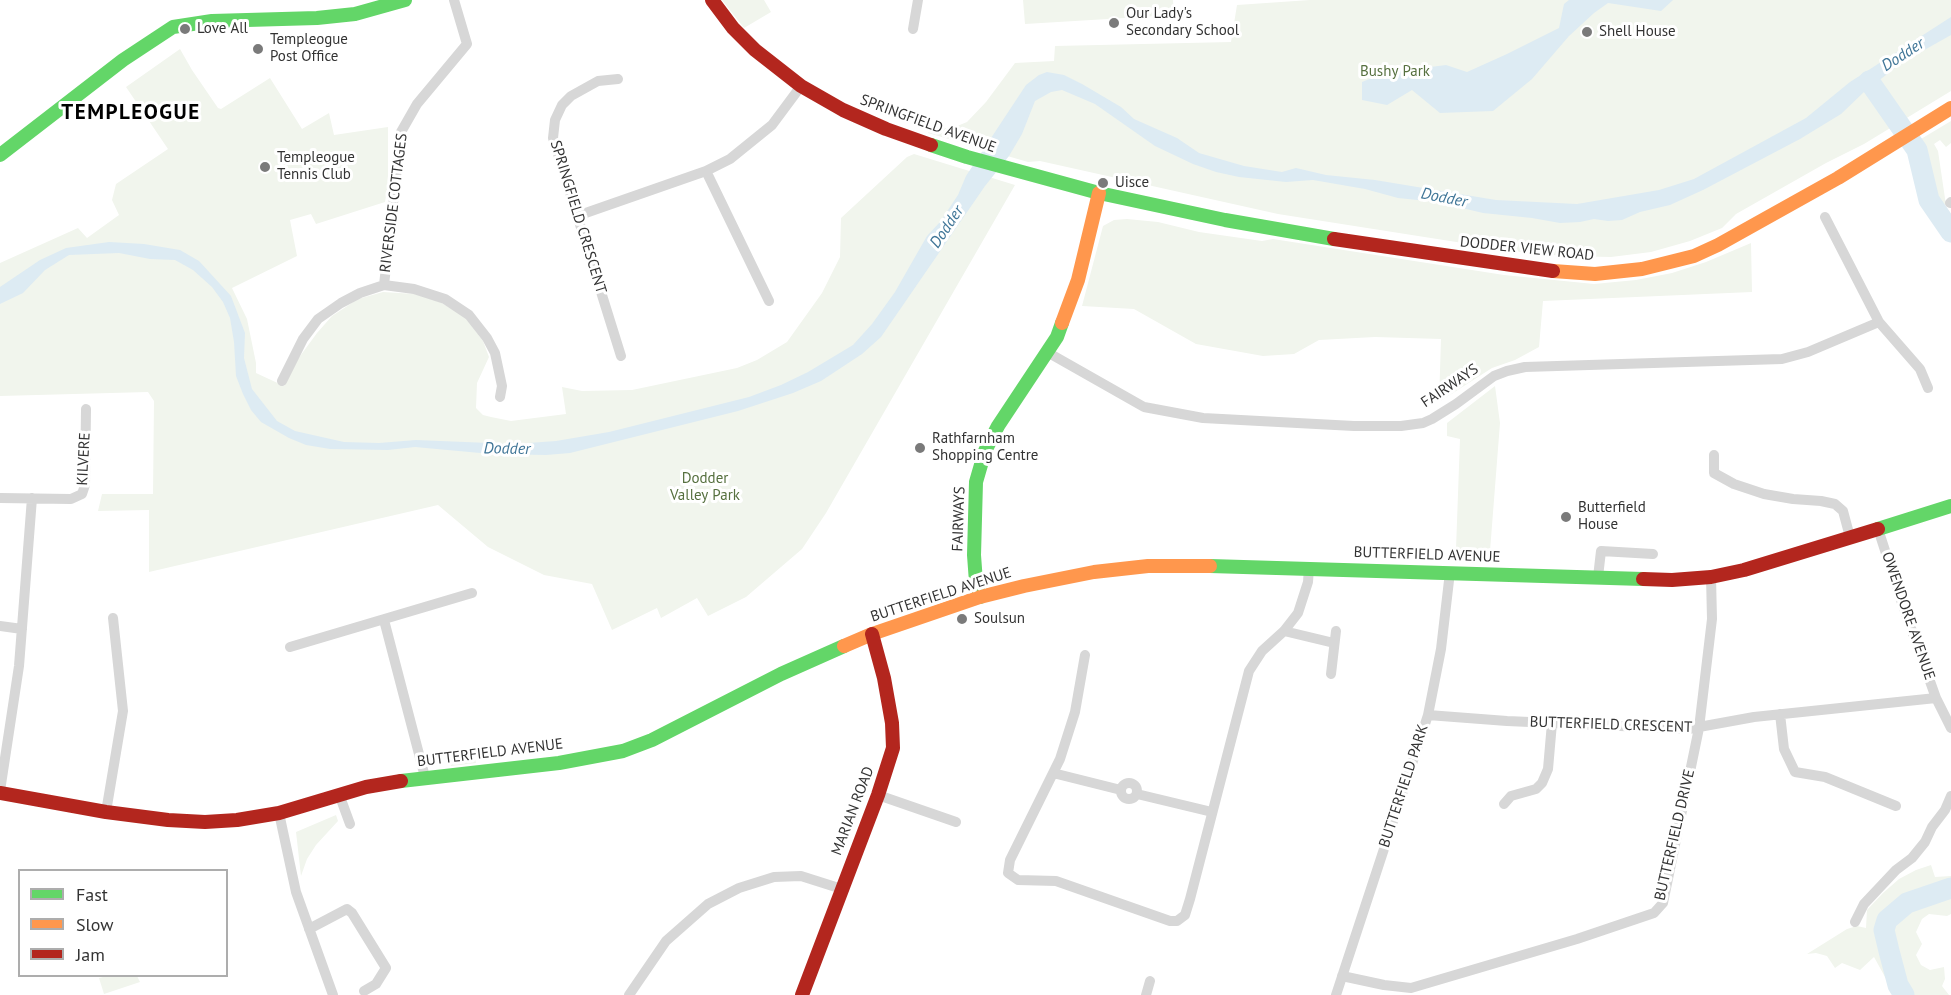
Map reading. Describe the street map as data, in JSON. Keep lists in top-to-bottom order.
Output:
{
  "streets": {
    "main road": [
      "SPRINGFIELD AVENUE",
      "DODDER VIEW ROAD",
      "FAIRWAYS",
      "BUTTERFIELD AVENUE",
      "MARIAN ROAD"
    ],
    "street": [
      "RIVERSIDE COTTAGES",
      "SPRINGFIELD CRESCENT",
      "KILVERE",
      "OWENDORE AVENUE",
      "BUTTERFIELD CRESCENT",
      "BUTTERFIELD PARK",
      "BUTTERFIELD DRIVE"
    ]
  },
  "crossings": [
    ["SPRINGFIELD AVENUE", "DODDER VIEW ROAD"],
    ["SPRINGFIELD AVENUE", "FAIRWAYS"],
    ["DODDER VIEW ROAD", "FAIRWAYS"],
    ["FAIRWAYS", "BUTTERFIELD AVENUE"],
    ["BUTTERFIELD AVENUE", "BUTTERFIELD PARK"],
    ["BUTTERFIELD AVENUE", "MARIAN ROAD"],
    ["BUTTERFIELD AVENUE", "BUTTERFIELD DRIVE"],
    ["OWENDORE AVENUE", "BUTTERFIELD CRESCENT"],
    ["BUTTERFIELD CRESCENT", "BUTTERFIELD PARK"],
    ["BUTTERFIELD CRESCENT", "BUTTERFIELD DRIVE"],
    ["BUTTERFIELD PARK", "BUTTERFIELD DRIVE"]
  ],
  "districts": ["TEMPLEOGUE"],
  "water": ["Dodder"],
  "parks": ["Bushy Park", "Dodder Valley Park"],
  "places": [
    "Our Lady's Secondary School",
    "Love All",
    "Shell House",
    "Templeogue Post Office",
    "Templeogue Tennis Club",
    "Uisce",
    "Rathfarnham Shopping Centre",
    "Butterfield House",
    "Soulsun"
  ],
  "legend": ["Fast", "Slow", "Jam"]
}
